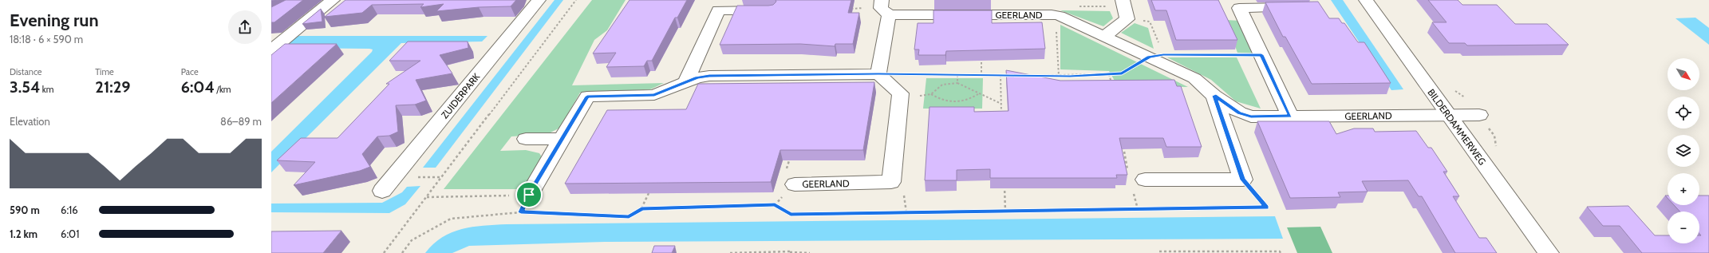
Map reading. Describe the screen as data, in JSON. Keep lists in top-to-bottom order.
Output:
{
  "streets": {
    "street": ["GEERLAND", "ZUIDERPARK", "BILDERDAMMERWEG"]
  },
  "crossings": [
    ["GEERLAND", "BILDERDAMMERWEG"]
  ],
  "north": "bottom right",
  "page": {
    "heading": ["Evening run", "18:18 · 6 × 590 m"],
    "stats": [
      ["Distance", "3.54 km"],
      ["Time", "21:29"],
      ["Pace", "6:04 /km"]
    ],
    "map_buttons": ["+", "−"],
    "chart": ["Elevation", "86–89 m"],
    "list": [
      {
        "name": "590 m",
        "note": "6:16"
      },
      {
        "name": "1.2 km",
        "note": "6:01"
      }
    ]
  }
}
